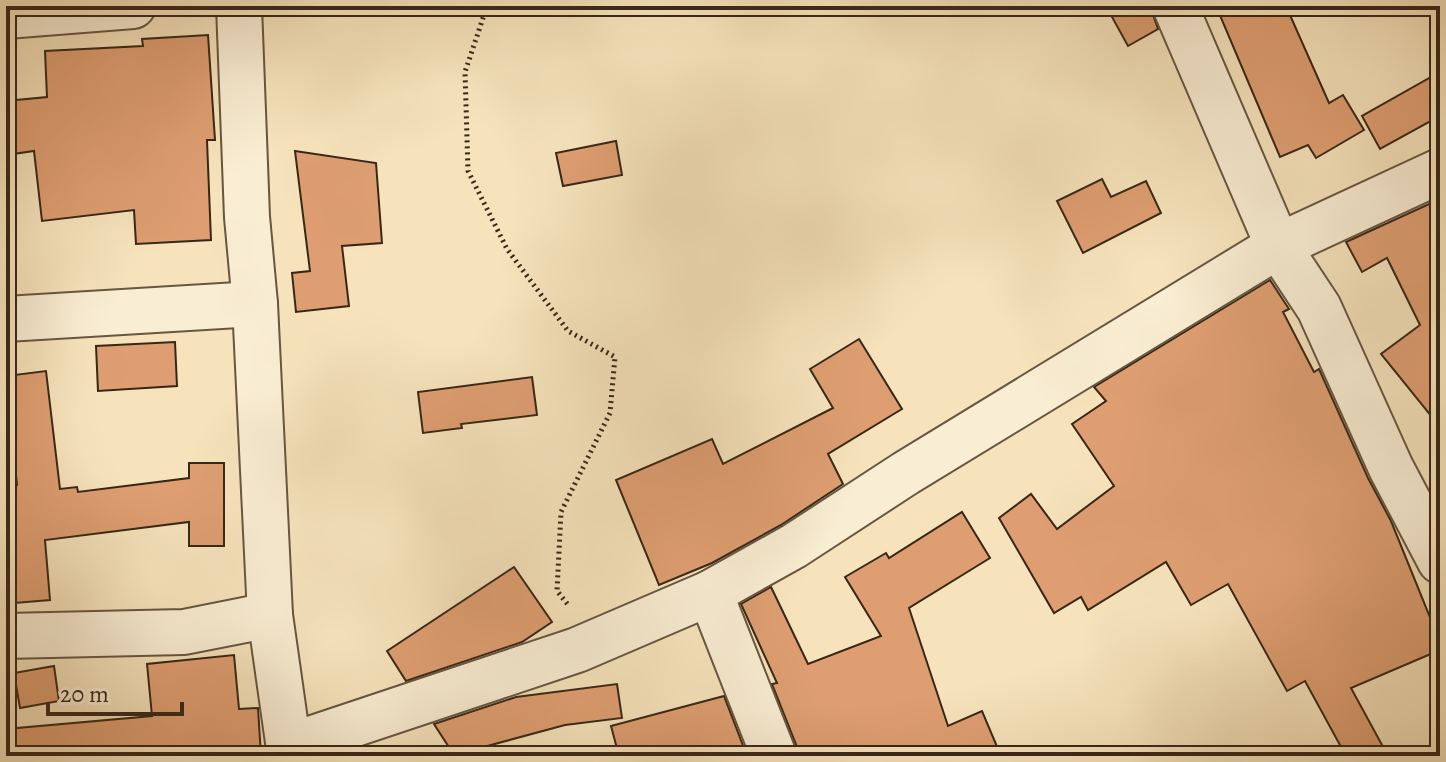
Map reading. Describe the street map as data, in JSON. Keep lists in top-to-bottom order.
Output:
{
  "scale_bar": "20 m"
}
